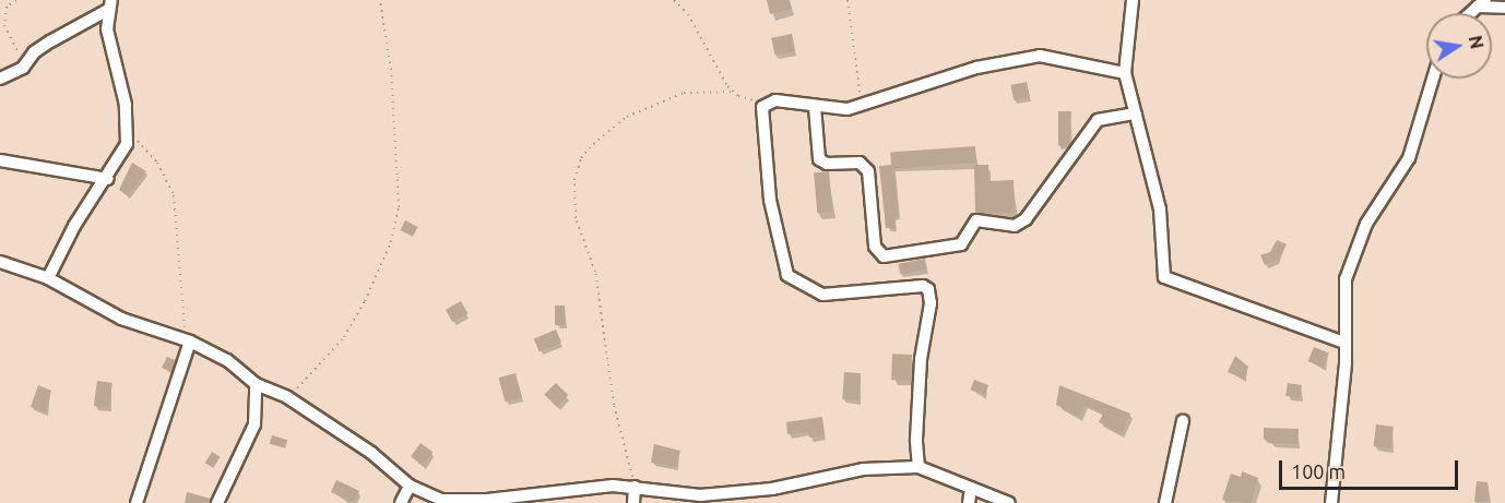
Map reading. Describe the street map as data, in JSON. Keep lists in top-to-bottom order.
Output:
{
  "scale_bar": "100 m",
  "north": "right"
}
